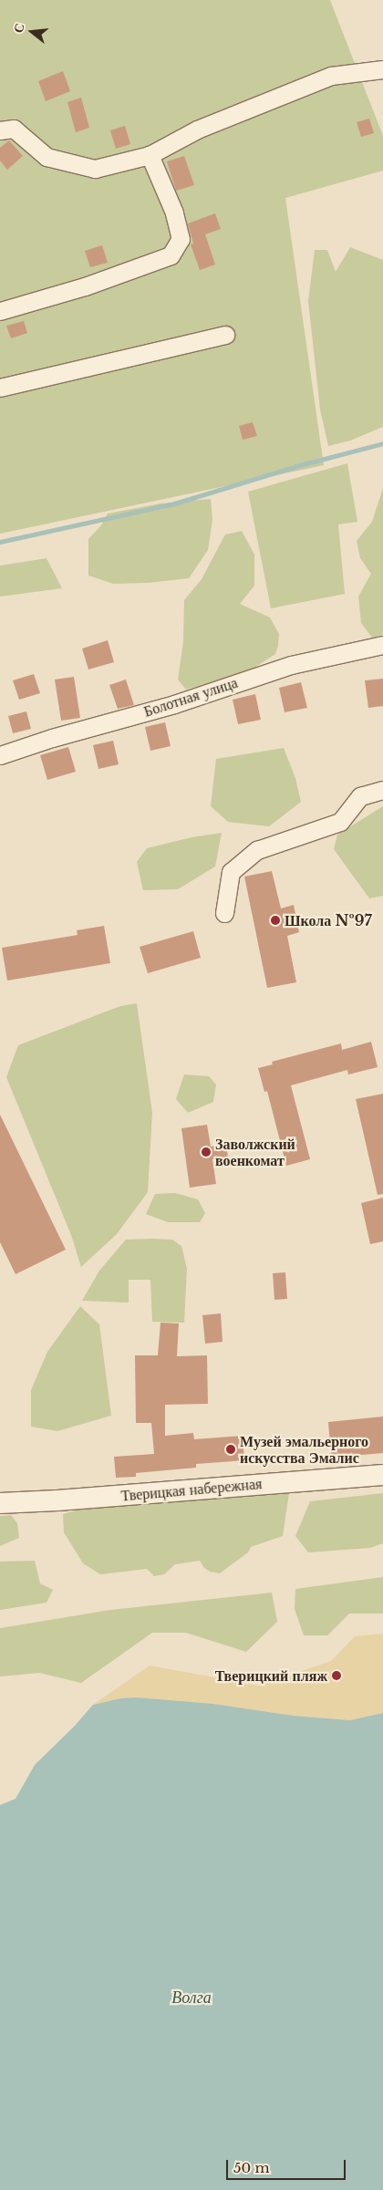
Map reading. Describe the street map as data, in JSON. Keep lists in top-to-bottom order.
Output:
{
  "streets": {
    "street": ["Болотная улица", "Тверицкая набережная"]
  },
  "water": ["Волга"],
  "places": [
    "Школа №97",
    "Заволжский военкомат",
    "Музей эмальерного искусства Эмалис",
    "Тверицкий пляж"
  ],
  "scale_bar": "50 m",
  "north": "left"
}
